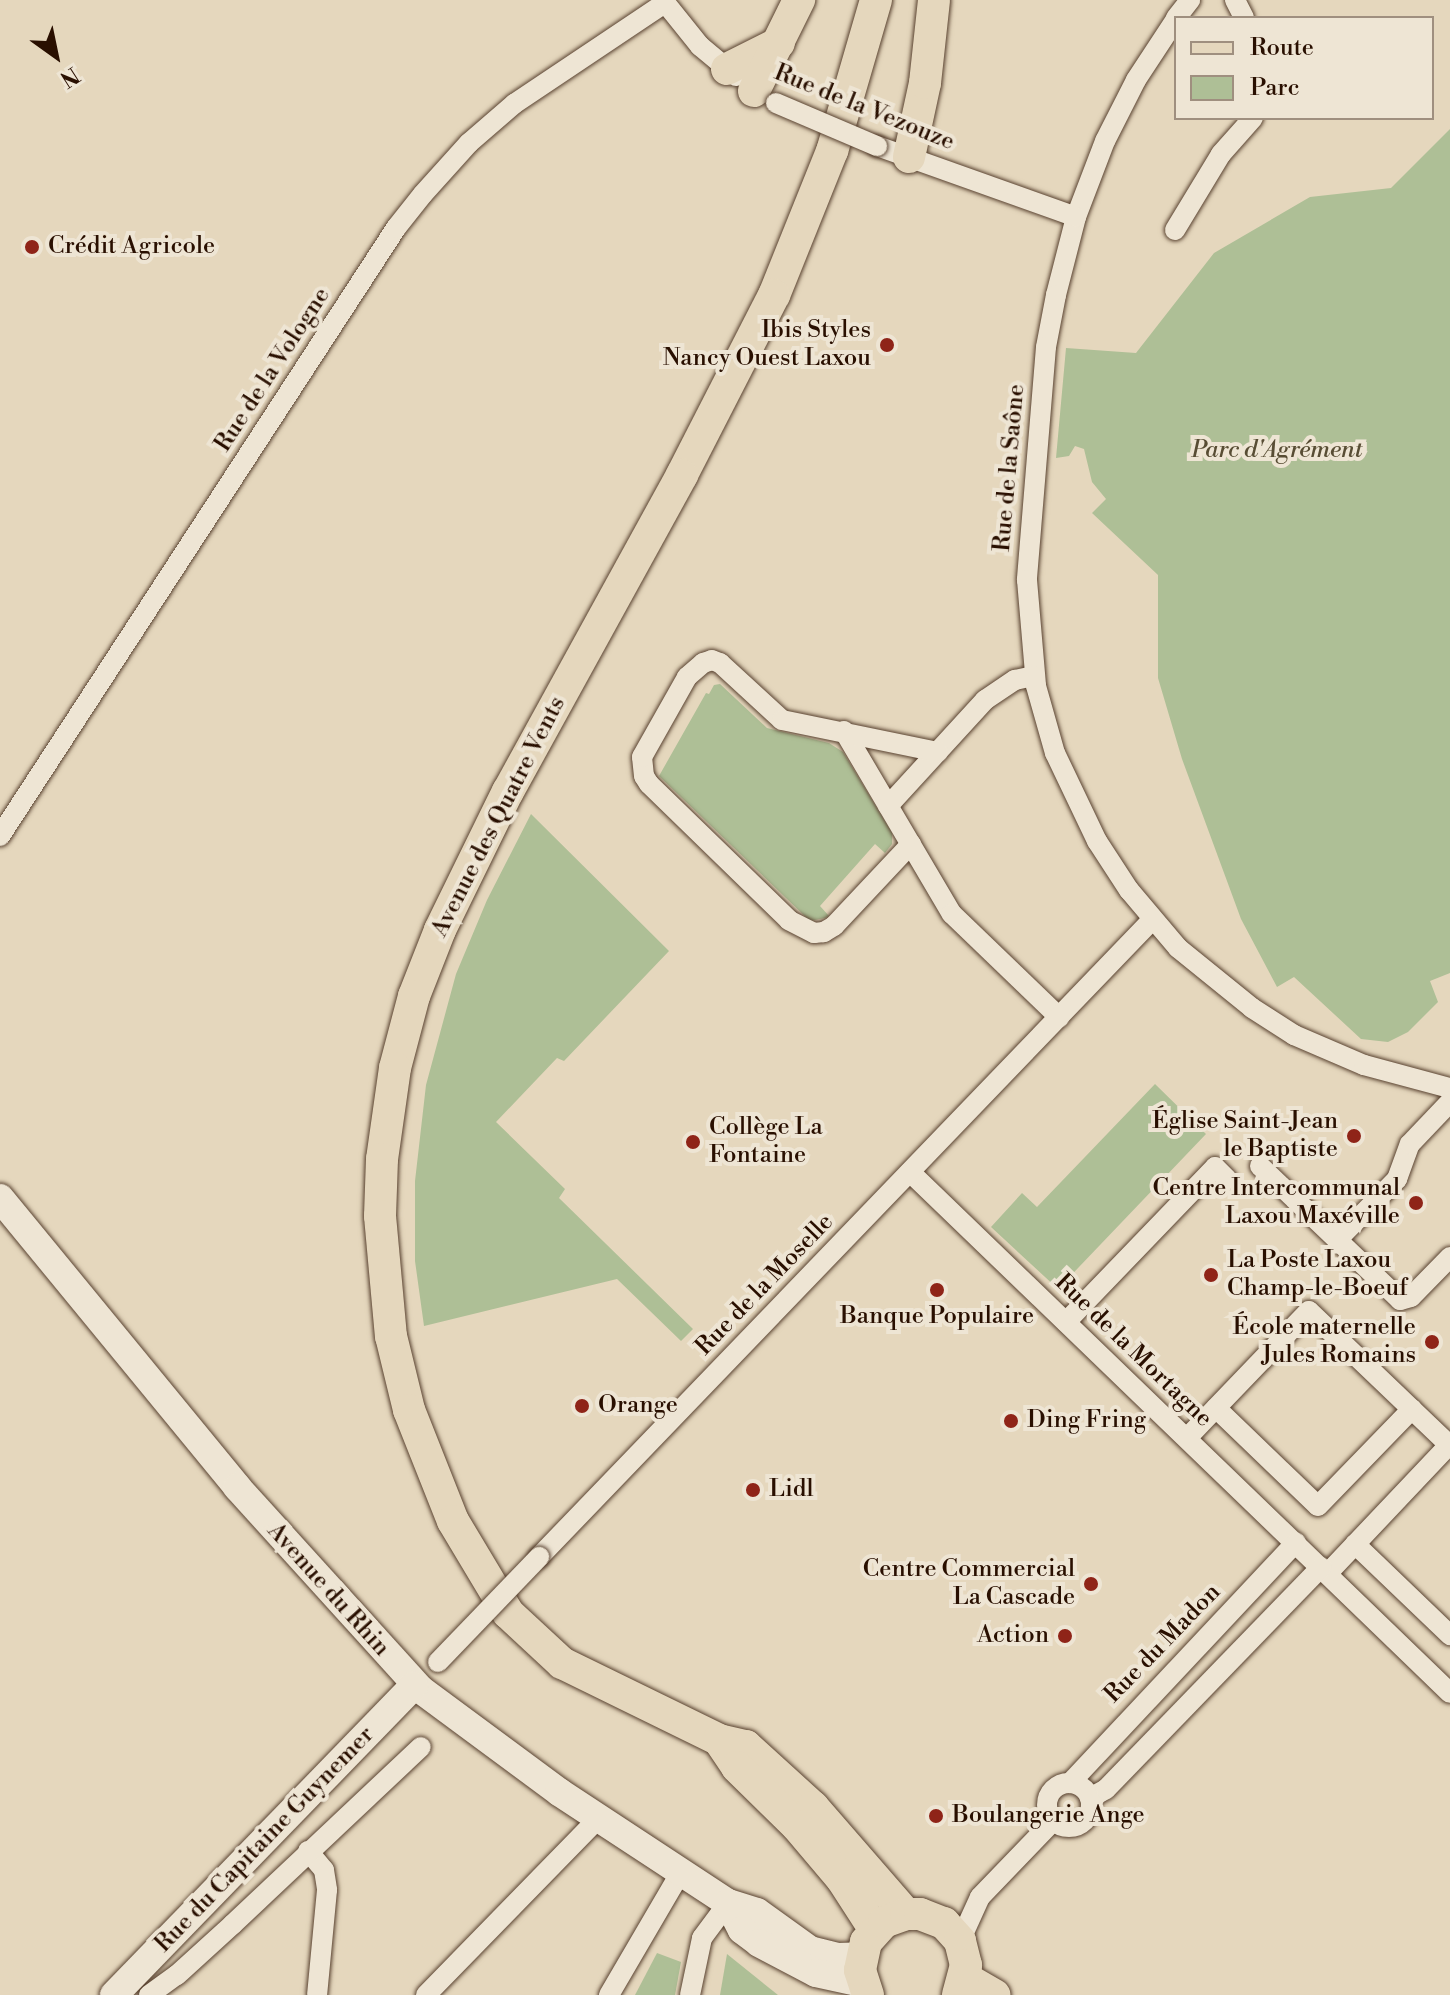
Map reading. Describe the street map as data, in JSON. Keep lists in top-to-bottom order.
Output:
{
  "streets": {
    "main road": ["Avenue des Quatre Vents", "Avenue du Rhin", "Rue du Capitaine Guynemer"],
    "street": [
      "Rue de la Vezouze",
      "Rue de la Vologne",
      "Rue de la Saône",
      "Rue de la Moselle",
      "Rue de la Mortagne",
      "Rue du Madon"
    ]
  },
  "crossings": [
    ["Rue de la Vezouze", "Rue de la Vologne"],
    ["Rue de la Vezouze", "Rue de la Saône"],
    ["Rue de la Saône", "Rue de la Moselle"],
    ["Avenue des Quatre Vents", "Avenue du Rhin"],
    ["Rue de la Moselle", "Rue de la Mortagne"],
    ["Rue de la Moselle", "Avenue du Rhin"],
    ["Rue de la Moselle", "Rue du Capitaine Guynemer"],
    ["Rue de la Mortagne", "Rue du Madon"],
    ["Avenue du Rhin", "Rue du Capitaine Guynemer"]
  ],
  "parks": ["Parc d'Agrément"],
  "places": [
    "Crédit Agricole",
    "Ibis Styles Nancy Ouest Laxou",
    "Église Saint-Jean le Baptiste",
    "Collège La Fontaine",
    "Centre Intercommunal Laxou Maxéville",
    "La Poste Laxou Champ-le-Boeuf",
    "Banque Populaire",
    "École maternelle Jules Romains",
    "Orange",
    "Ding Fring",
    "Lidl",
    "Centre Commercial La Cascade",
    "Action",
    "Boulangerie Ange"
  ],
  "legend": ["Route", "Parc"],
  "north": "bottom right"
}
